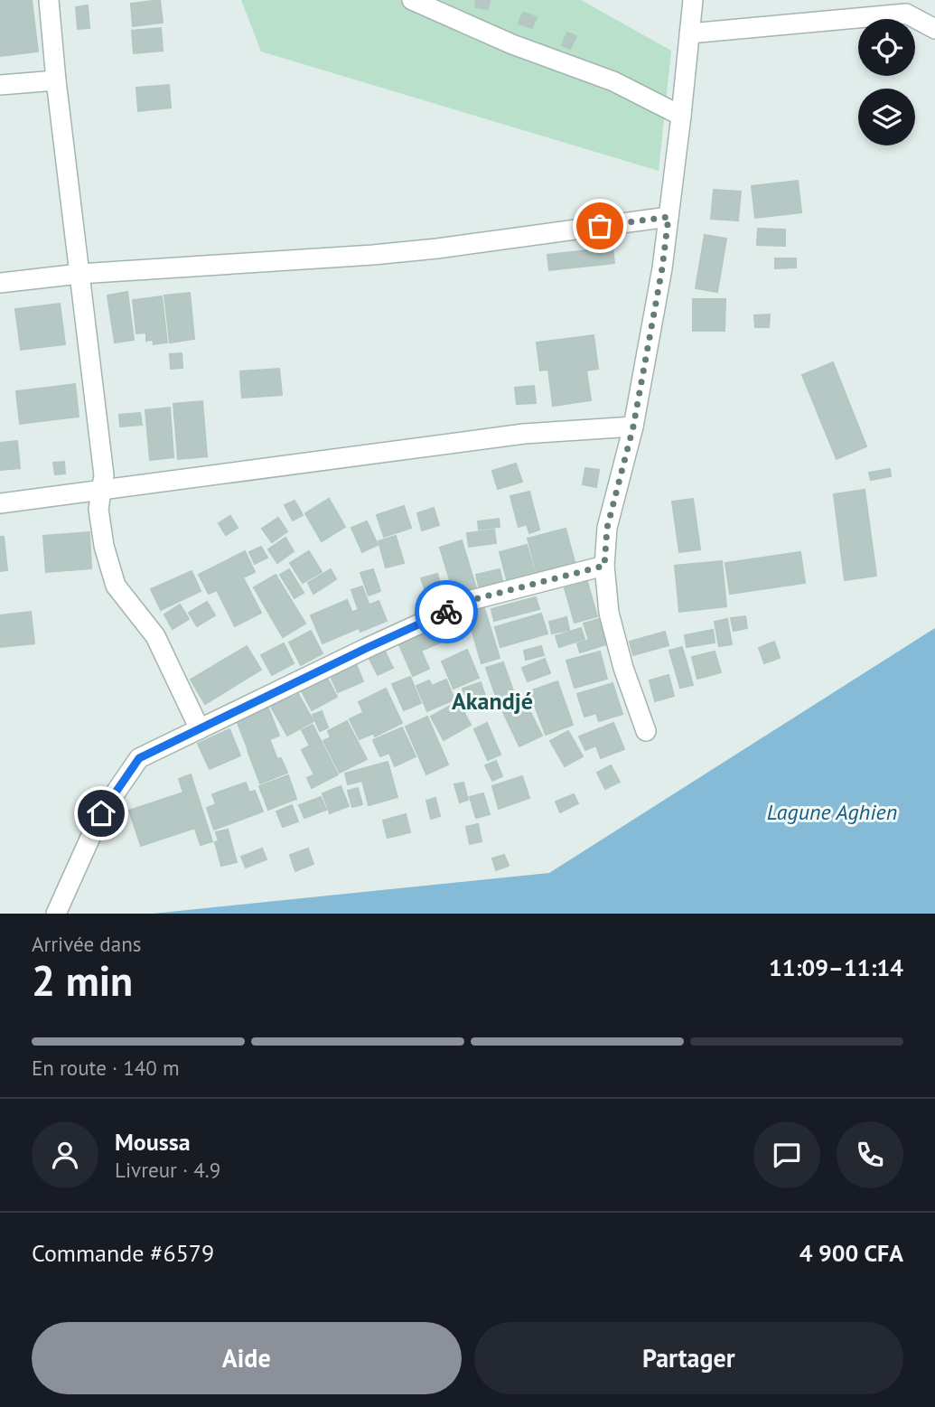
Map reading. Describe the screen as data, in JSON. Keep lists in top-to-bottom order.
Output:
{
  "districts": ["Akandjé"],
  "water": ["Lagune Aghien"],
  "page": {
    "heading": ["2 min", "Arrivée dans", "11:09–11:14"],
    "panel": [
      "Moussa",
      "Livreur · 4.9",
      "Commande #6579",
      "4 900 CFA"
    ],
    "bar": "En route · 140 m",
    "buttons": ["Aide", "Partager"]
  }
}
